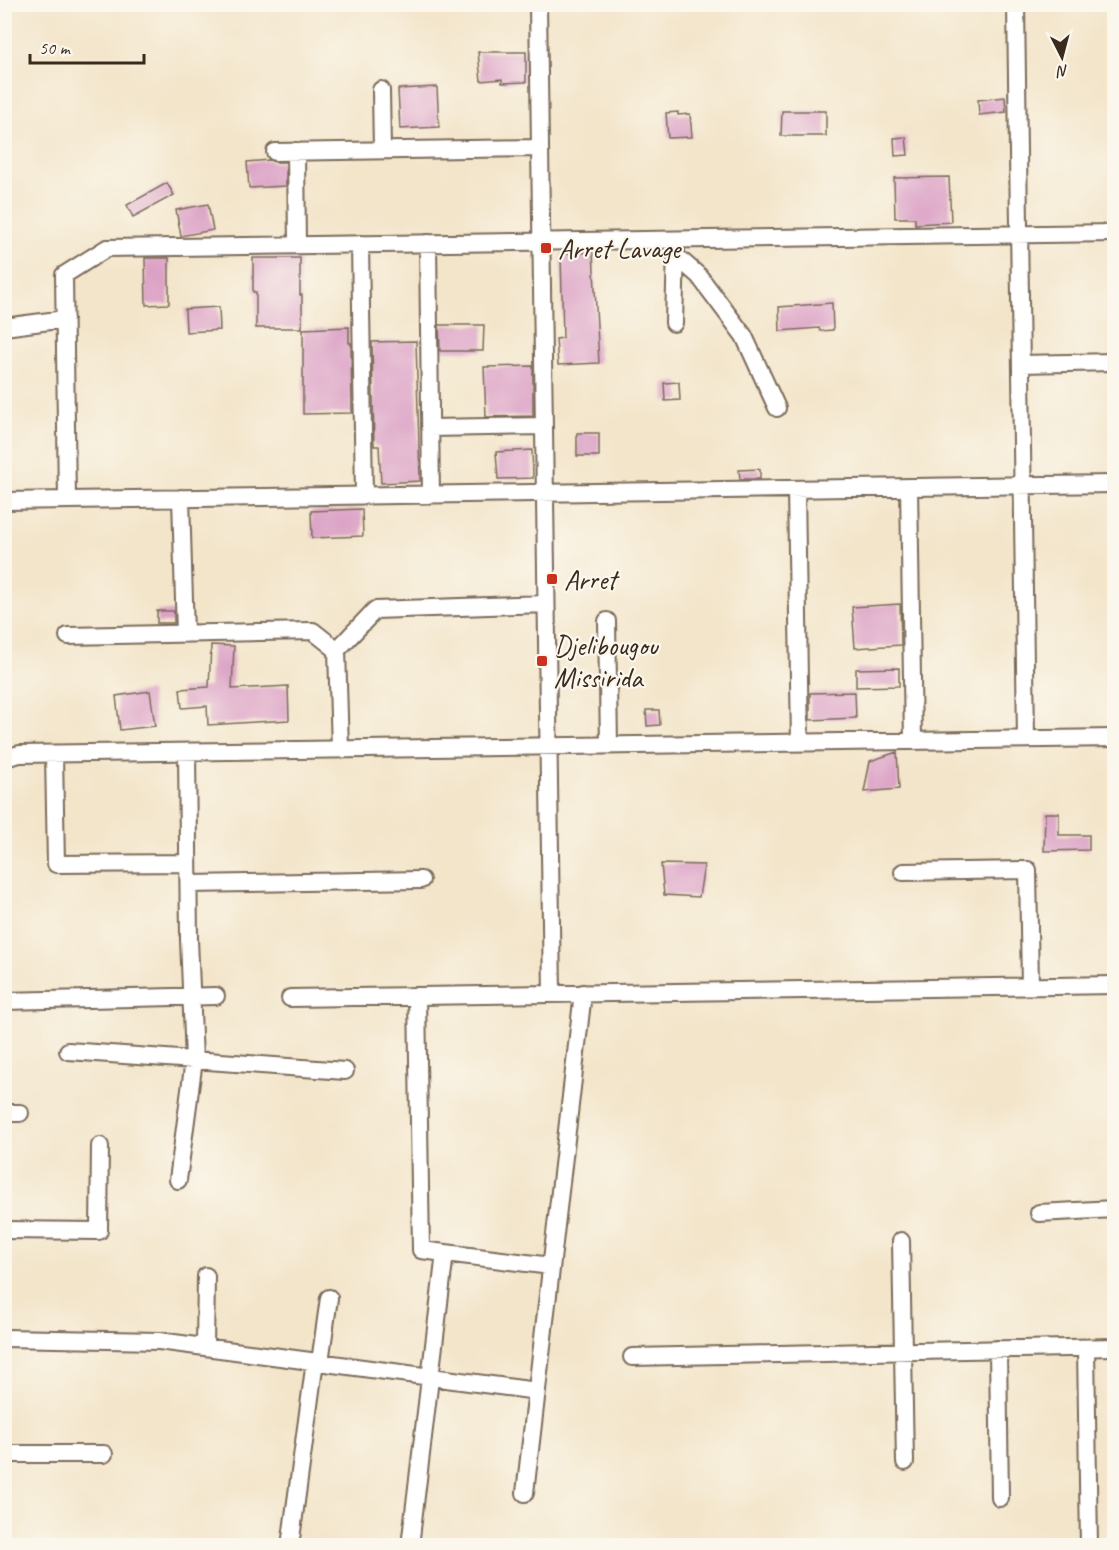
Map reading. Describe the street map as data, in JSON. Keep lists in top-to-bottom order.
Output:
{
  "places": {
    "transit": ["Arret Lavage", "Arret", "Djelibougou Missirida"]
  },
  "scale_bar": "50 m",
  "north": "bottom"
}
